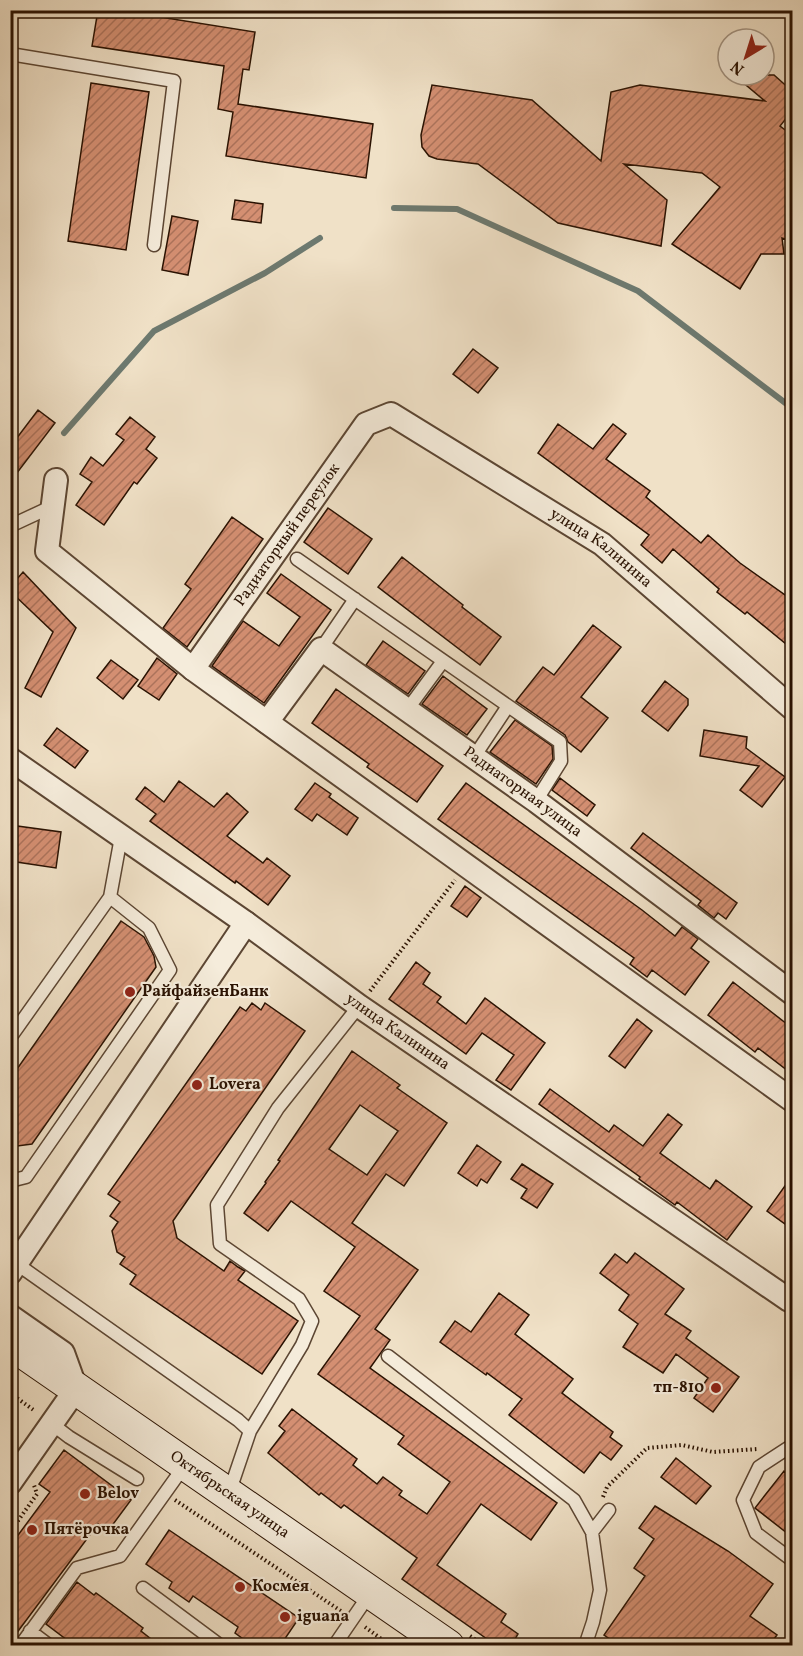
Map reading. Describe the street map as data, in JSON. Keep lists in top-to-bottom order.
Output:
{
  "streets": {
    "street": [
      "Радиаторный переулок",
      "улица Калинина",
      "Радиаторная улица",
      "Октябрьская улица"
    ]
  },
  "crossings": [
    ["Радиаторный переулок", "улица Калинина"]
  ],
  "places": [
    "РайфайзенБанк",
    "Lovera",
    "тп-810",
    "Belov",
    "Пятёрочка",
    "Космея",
    "iguana"
  ],
  "north": "bottom left"
}
